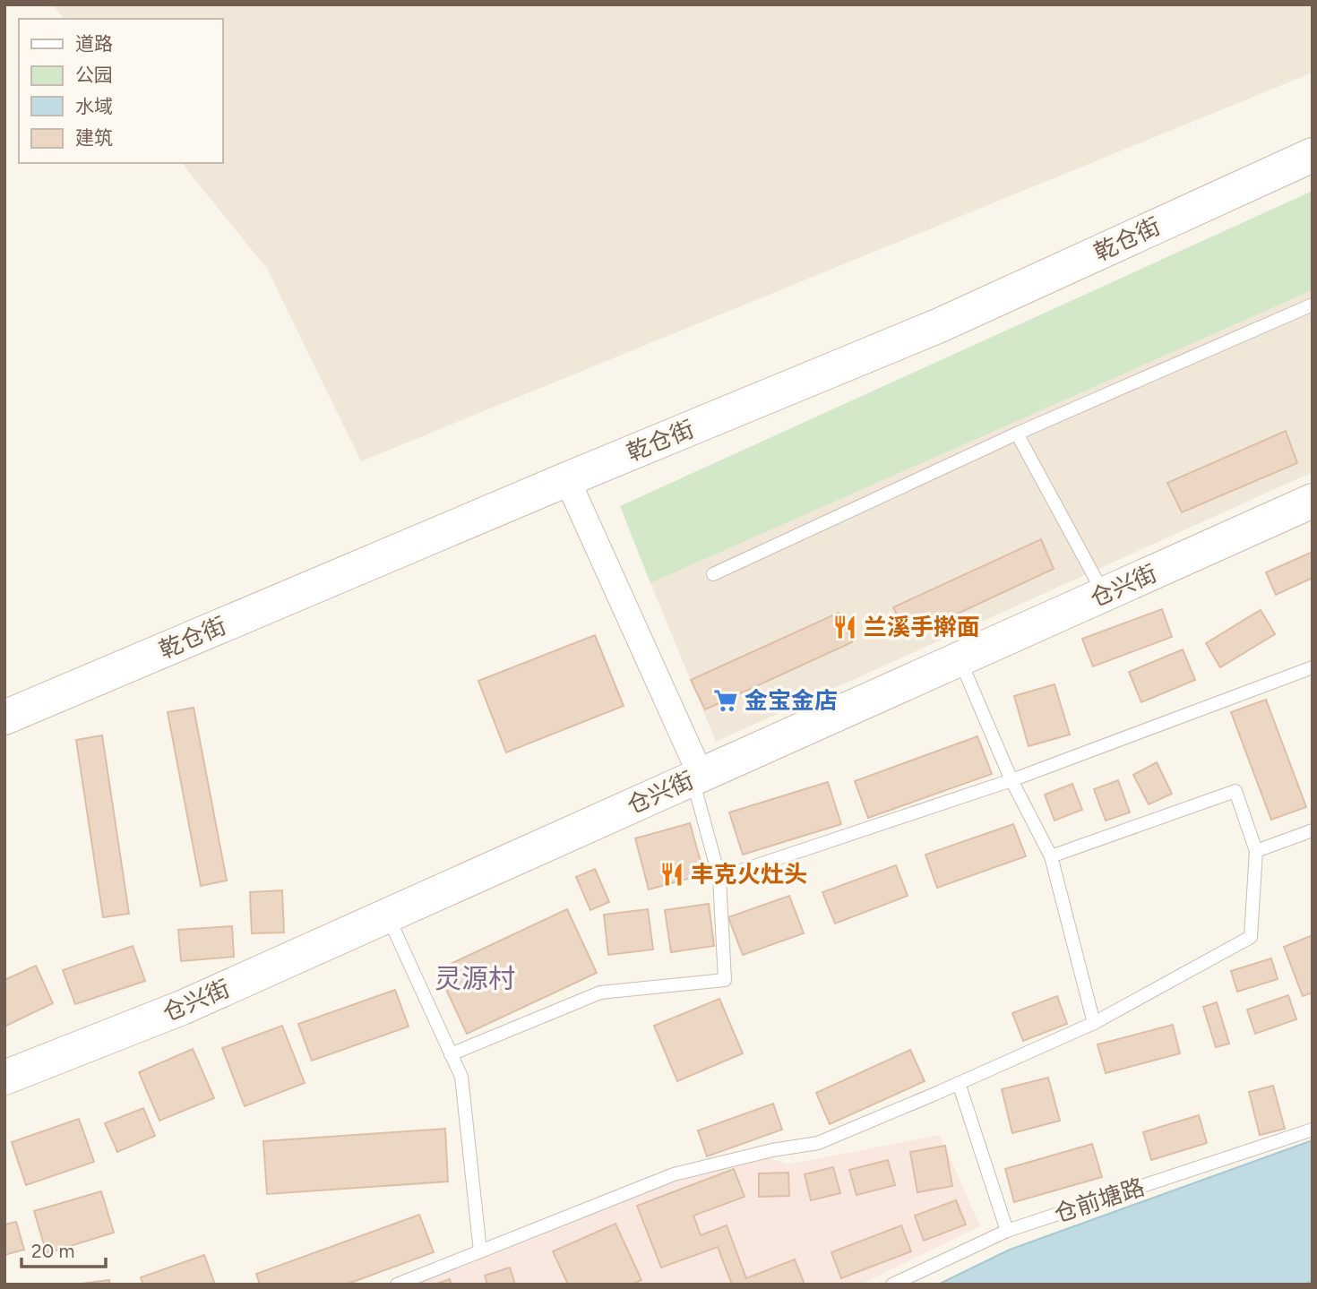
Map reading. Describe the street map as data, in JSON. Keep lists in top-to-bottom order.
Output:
{
  "streets": {
    "street": ["乾仓街", "仓兴街"],
    "lane": ["仓前塘路"]
  },
  "districts": ["灵源村"],
  "places": {
    "restaurant": ["兰溪手擀面", "丰克火灶头"],
    "supermarket": ["金宝金店"]
  },
  "legend": [
    "道路",
    "公园",
    "水域",
    "建筑"
  ],
  "scale_bar": "20 m"
}
